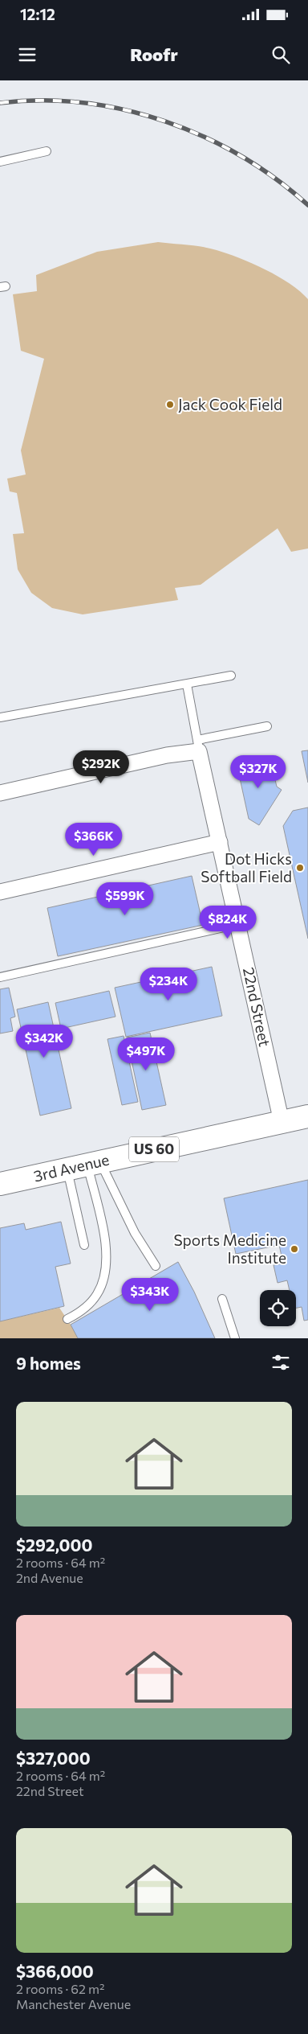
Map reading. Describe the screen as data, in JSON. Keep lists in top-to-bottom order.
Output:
{
  "streets": {
    "main road": ["US 60", "3rd Avenue"],
    "street": ["22nd Street"]
  },
  "crossings": [
    ["22nd Street", "3rd Avenue"]
  ],
  "places": ["Jack Cook Field", "Dot Hicks Softball Field", "Sports Medicine Institute"],
  "page": {
    "status": "12:12",
    "header": "Roofr",
    "price": [
      "$292K",
      "$327K",
      "$366K",
      "$599K",
      "$824K",
      "$234K",
      "$342K",
      "$497K",
      "$343K"
    ],
    "heading": "9 homes",
    "list": [
      {
        "name": "$292,000",
        "note": "2 rooms · 64 m² · 2nd Avenue"
      },
      {
        "name": "$327,000",
        "note": "2 rooms · 64 m² · 22nd Street"
      },
      {
        "name": "$366,000",
        "note": "2 rooms · 62 m² · Manchester Avenue"
      }
    ]
  }
}
